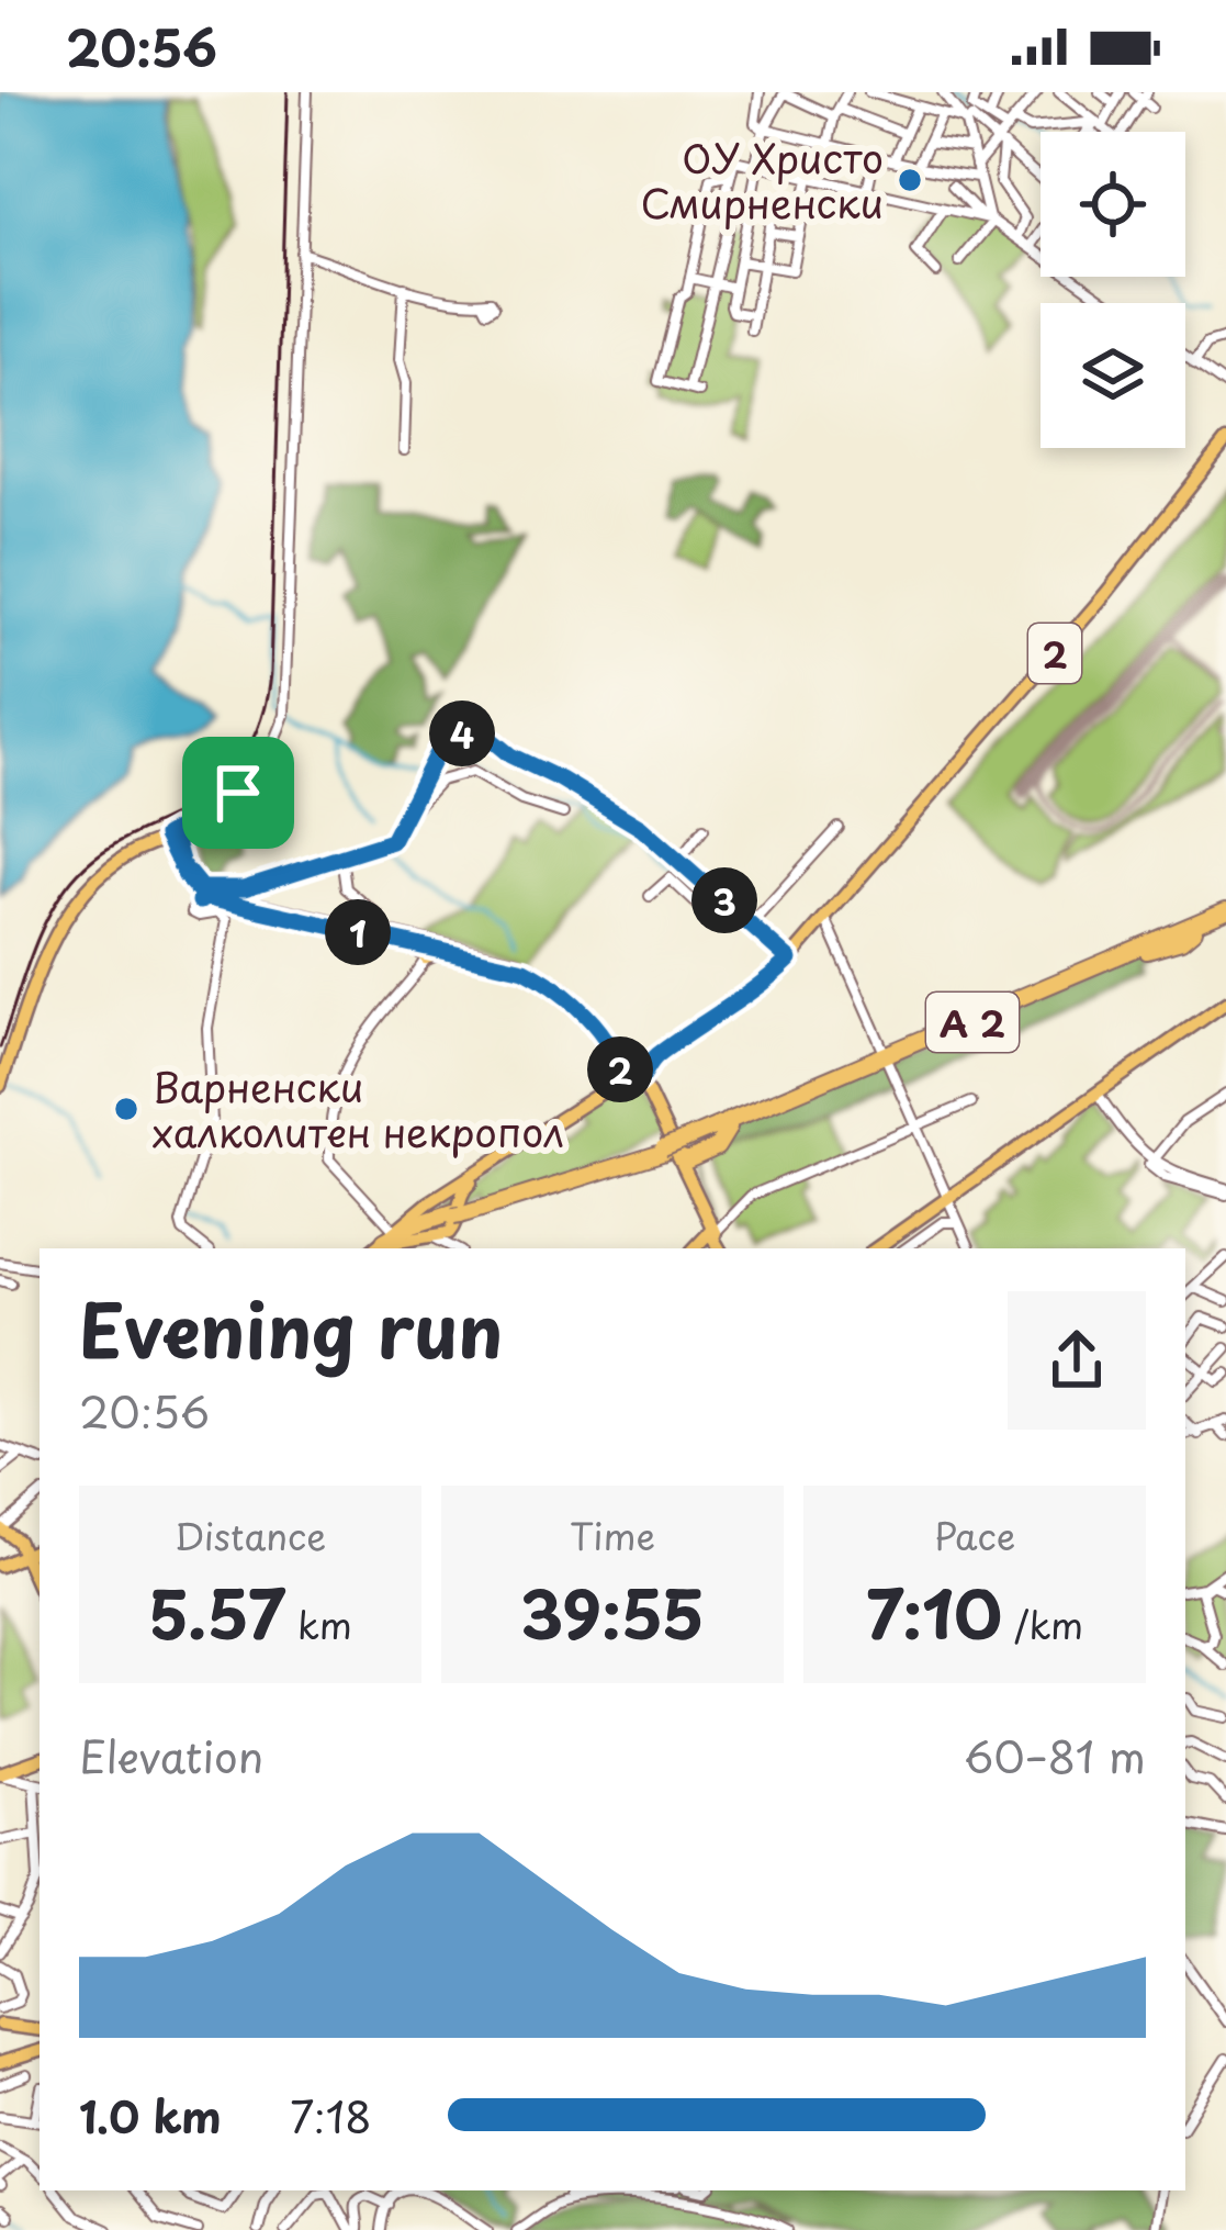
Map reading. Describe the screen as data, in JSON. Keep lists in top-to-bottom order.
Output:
{
  "streets": {
    "highway": ["A 2"],
    "main road": ["2"]
  },
  "crossings": [
    ["2", "A 2"]
  ],
  "places": ["ОУ Христо Смирненски", "Варненски халколитен некропол"],
  "page": {
    "status": "20:56",
    "pins": [
      "4",
      "3",
      "1",
      "2"
    ],
    "heading": ["Evening run", "20:56"],
    "stats": [
      ["Distance", "5.57 km"],
      ["Time", "39:55"],
      ["Pace", "7:10 /km"]
    ],
    "chart": ["Elevation", "60–81 m"],
    "list": [
      {
        "name": "1.0 km",
        "note": "7:18"
      }
    ]
  }
}
